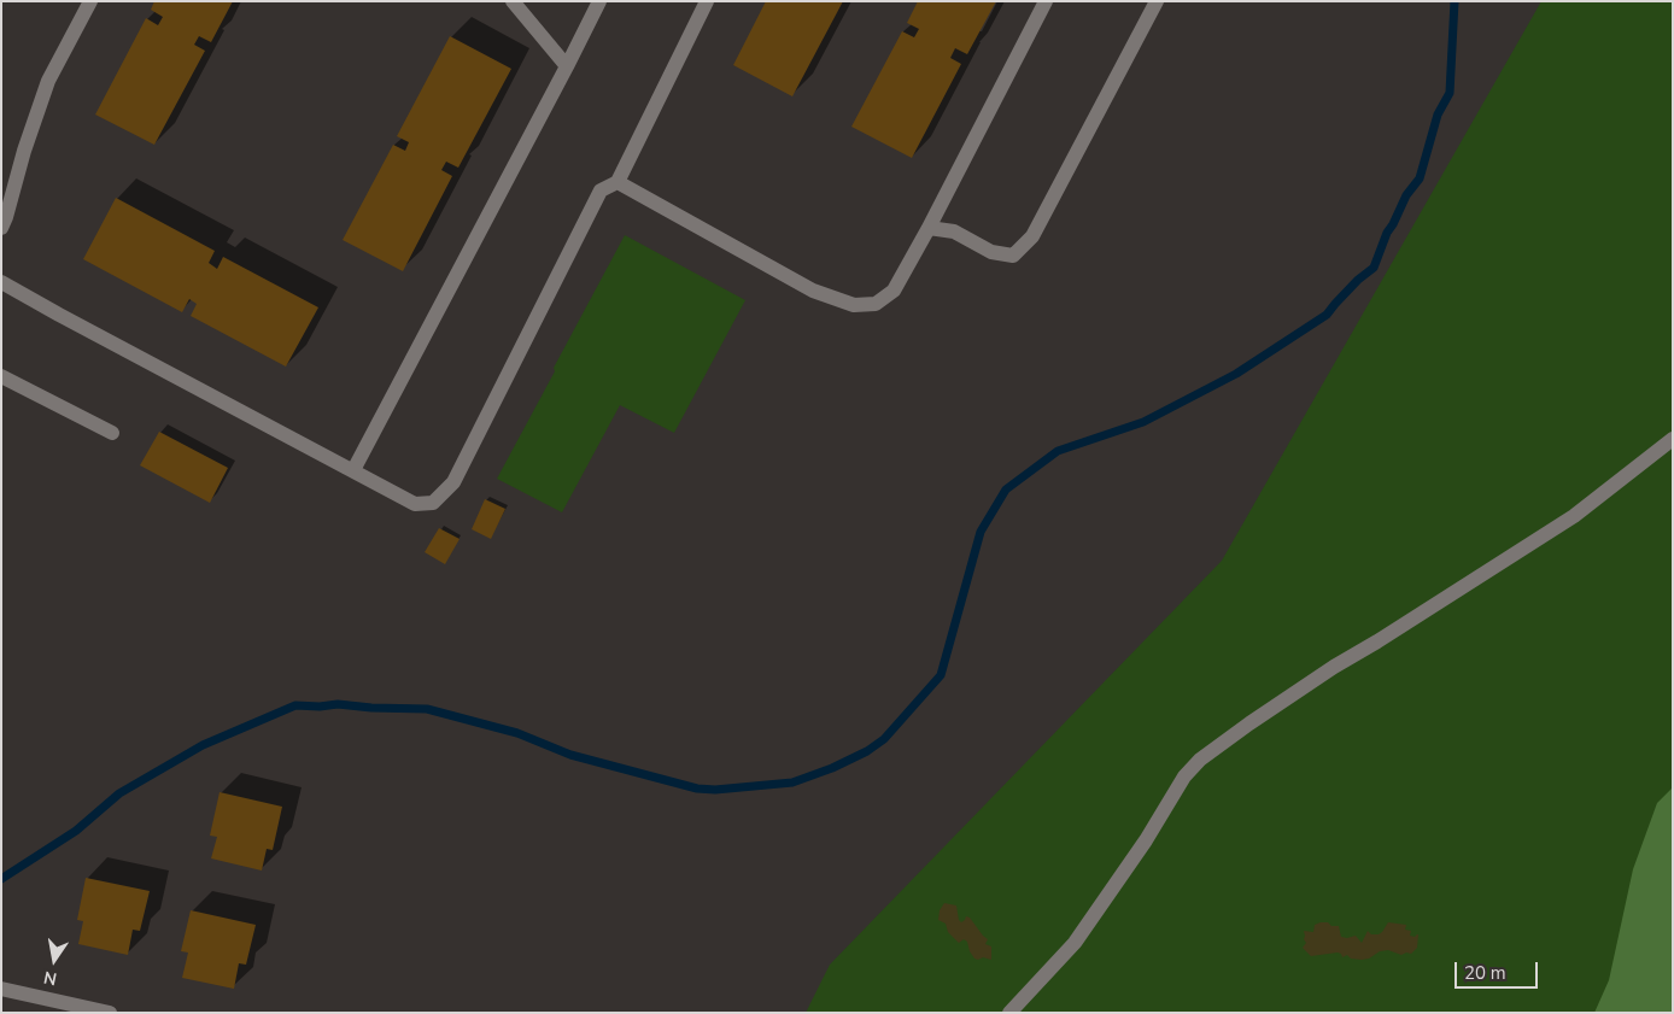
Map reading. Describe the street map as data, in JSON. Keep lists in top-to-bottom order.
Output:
{
  "scale_bar": "20 m",
  "north": "bottom"
}
